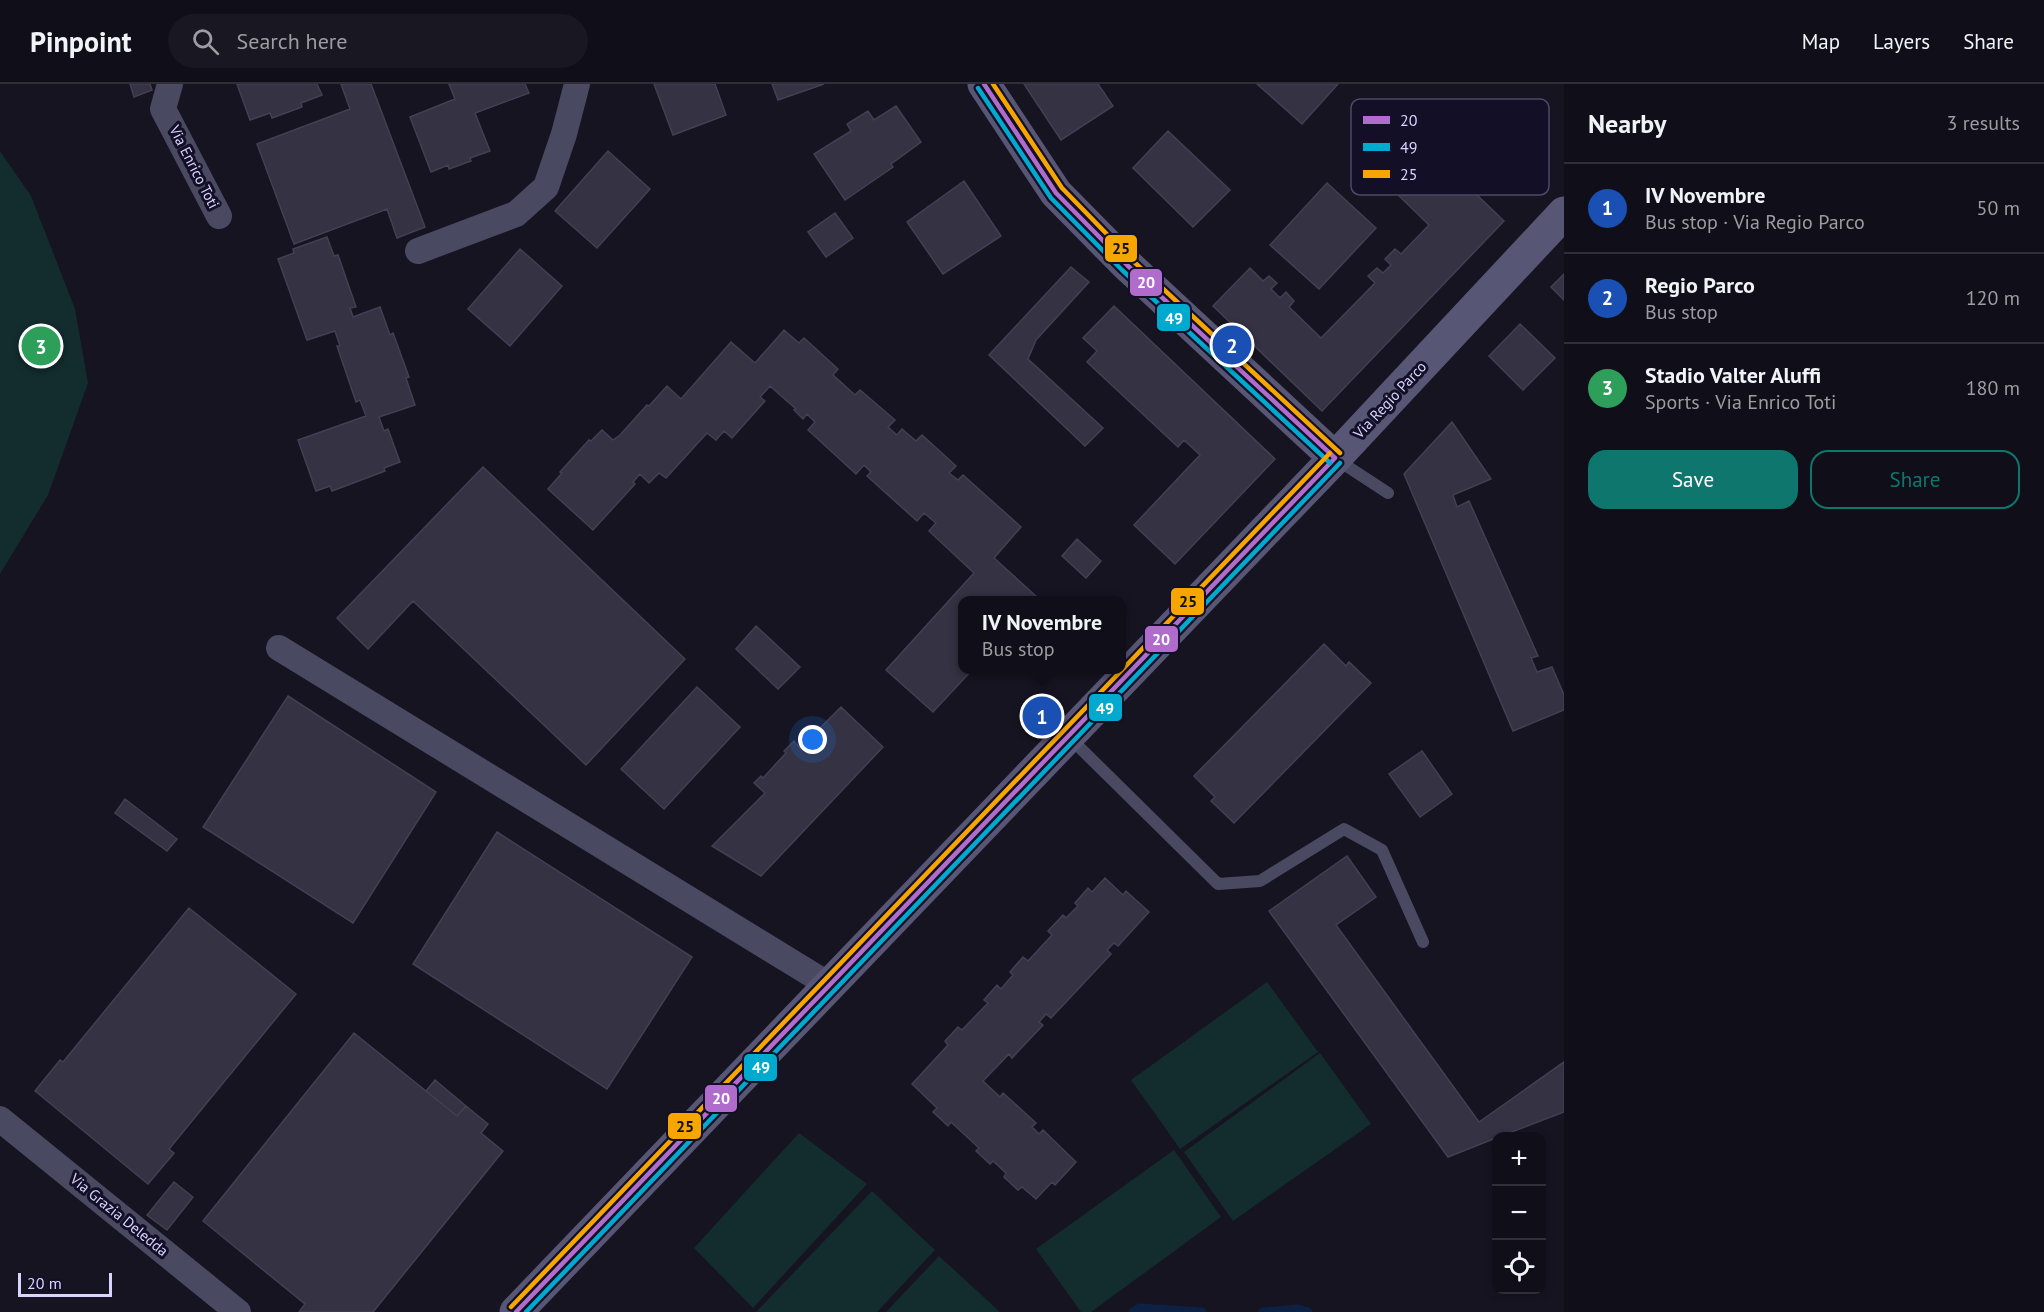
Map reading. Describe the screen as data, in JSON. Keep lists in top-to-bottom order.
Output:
{
  "streets": {
    "street": ["Via Enrico Toti", "Via Regio Parco", "Via Grazia Deledda"]
  },
  "lines": ["transit line 20", "transit line 25", "transit line 49"],
  "legend": ["20", "49", "25"],
  "scale_bar": "20 m",
  "page": {
    "header": "Pinpoint",
    "search": "Search here",
    "nav": ["Map", "Layers", "Share"],
    "heading": ["Nearby", "3 results"],
    "list": [
      {
        "mark": "1",
        "name": "IV Novembre",
        "note": "Bus stop · Via Regio Parco",
        "value": "50 m"
      },
      {
        "mark": "2",
        "name": "Regio Parco",
        "note": "Bus stop",
        "value": "120 m"
      },
      {
        "mark": "3",
        "name": "Stadio Valter Aluffi",
        "note": "Sports · Via Enrico Toti",
        "value": "180 m"
      }
    ],
    "pins": ["2", "3", "1"],
    "buttons": ["Save", "Share"],
    "popup": ["IV Novembre", "Bus stop"],
    "map_buttons": ["+", "−"],
    "scale": "20 m"
  }
}
